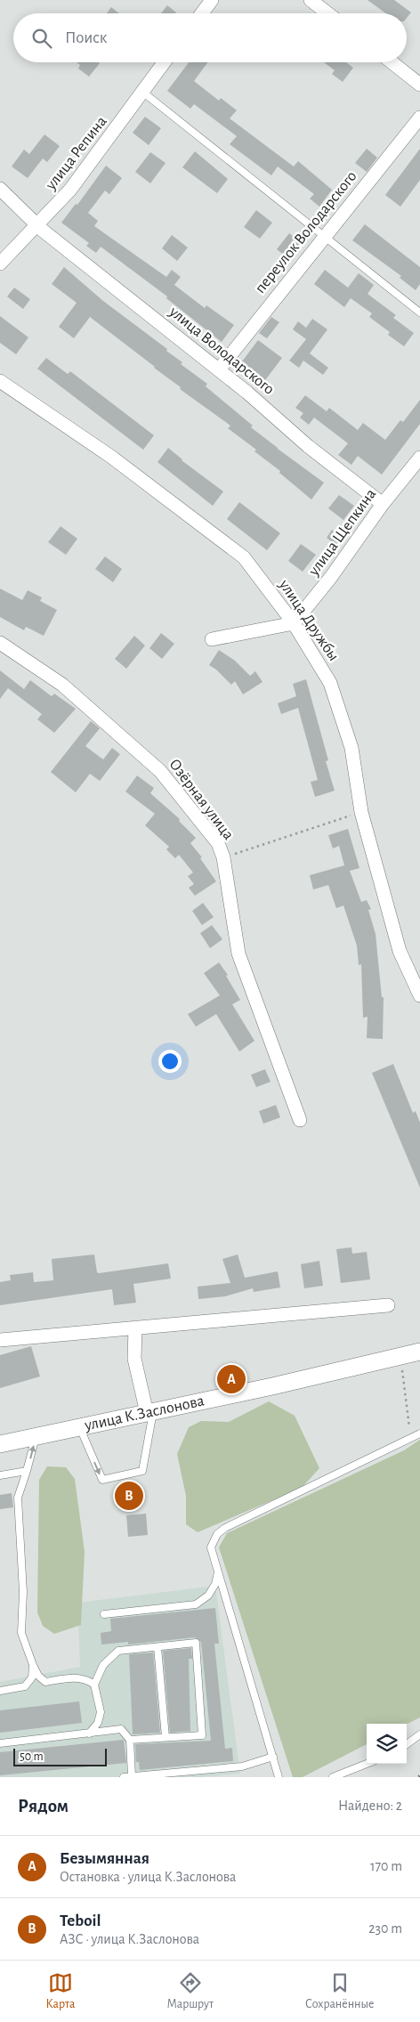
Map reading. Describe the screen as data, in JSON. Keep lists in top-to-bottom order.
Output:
{
  "streets": {
    "street": [
      "улица Репина",
      "переулок Володарского",
      "улица Володарского",
      "улица Щепкина",
      "улица Дружбы",
      "Озёрная улица",
      "улица К.Заслонова"
    ]
  },
  "crossings": [
    ["улица Репина", "улица Володарского"],
    ["переулок Володарского", "улица Володарского"],
    ["улица Володарского", "улица Щепкина"],
    ["улица Щепкина", "улица Дружбы"]
  ],
  "scale_bar": "50 m",
  "page": {
    "search": "Поиск",
    "pins": ["A", "B"],
    "scale": "50 m",
    "heading": ["Рядом", "Найдено: 2"],
    "list": [
      {
        "mark": "A",
        "name": "Безымянная",
        "note": "Остановка · улица К.Заслонова",
        "value": "170 m"
      },
      {
        "mark": "B",
        "name": "Teboil",
        "note": "АЗС · улица К.Заслонова",
        "value": "230 m"
      }
    ],
    "nav": ["Карта", "Маршрут", "Сохранённые"]
  }
}
